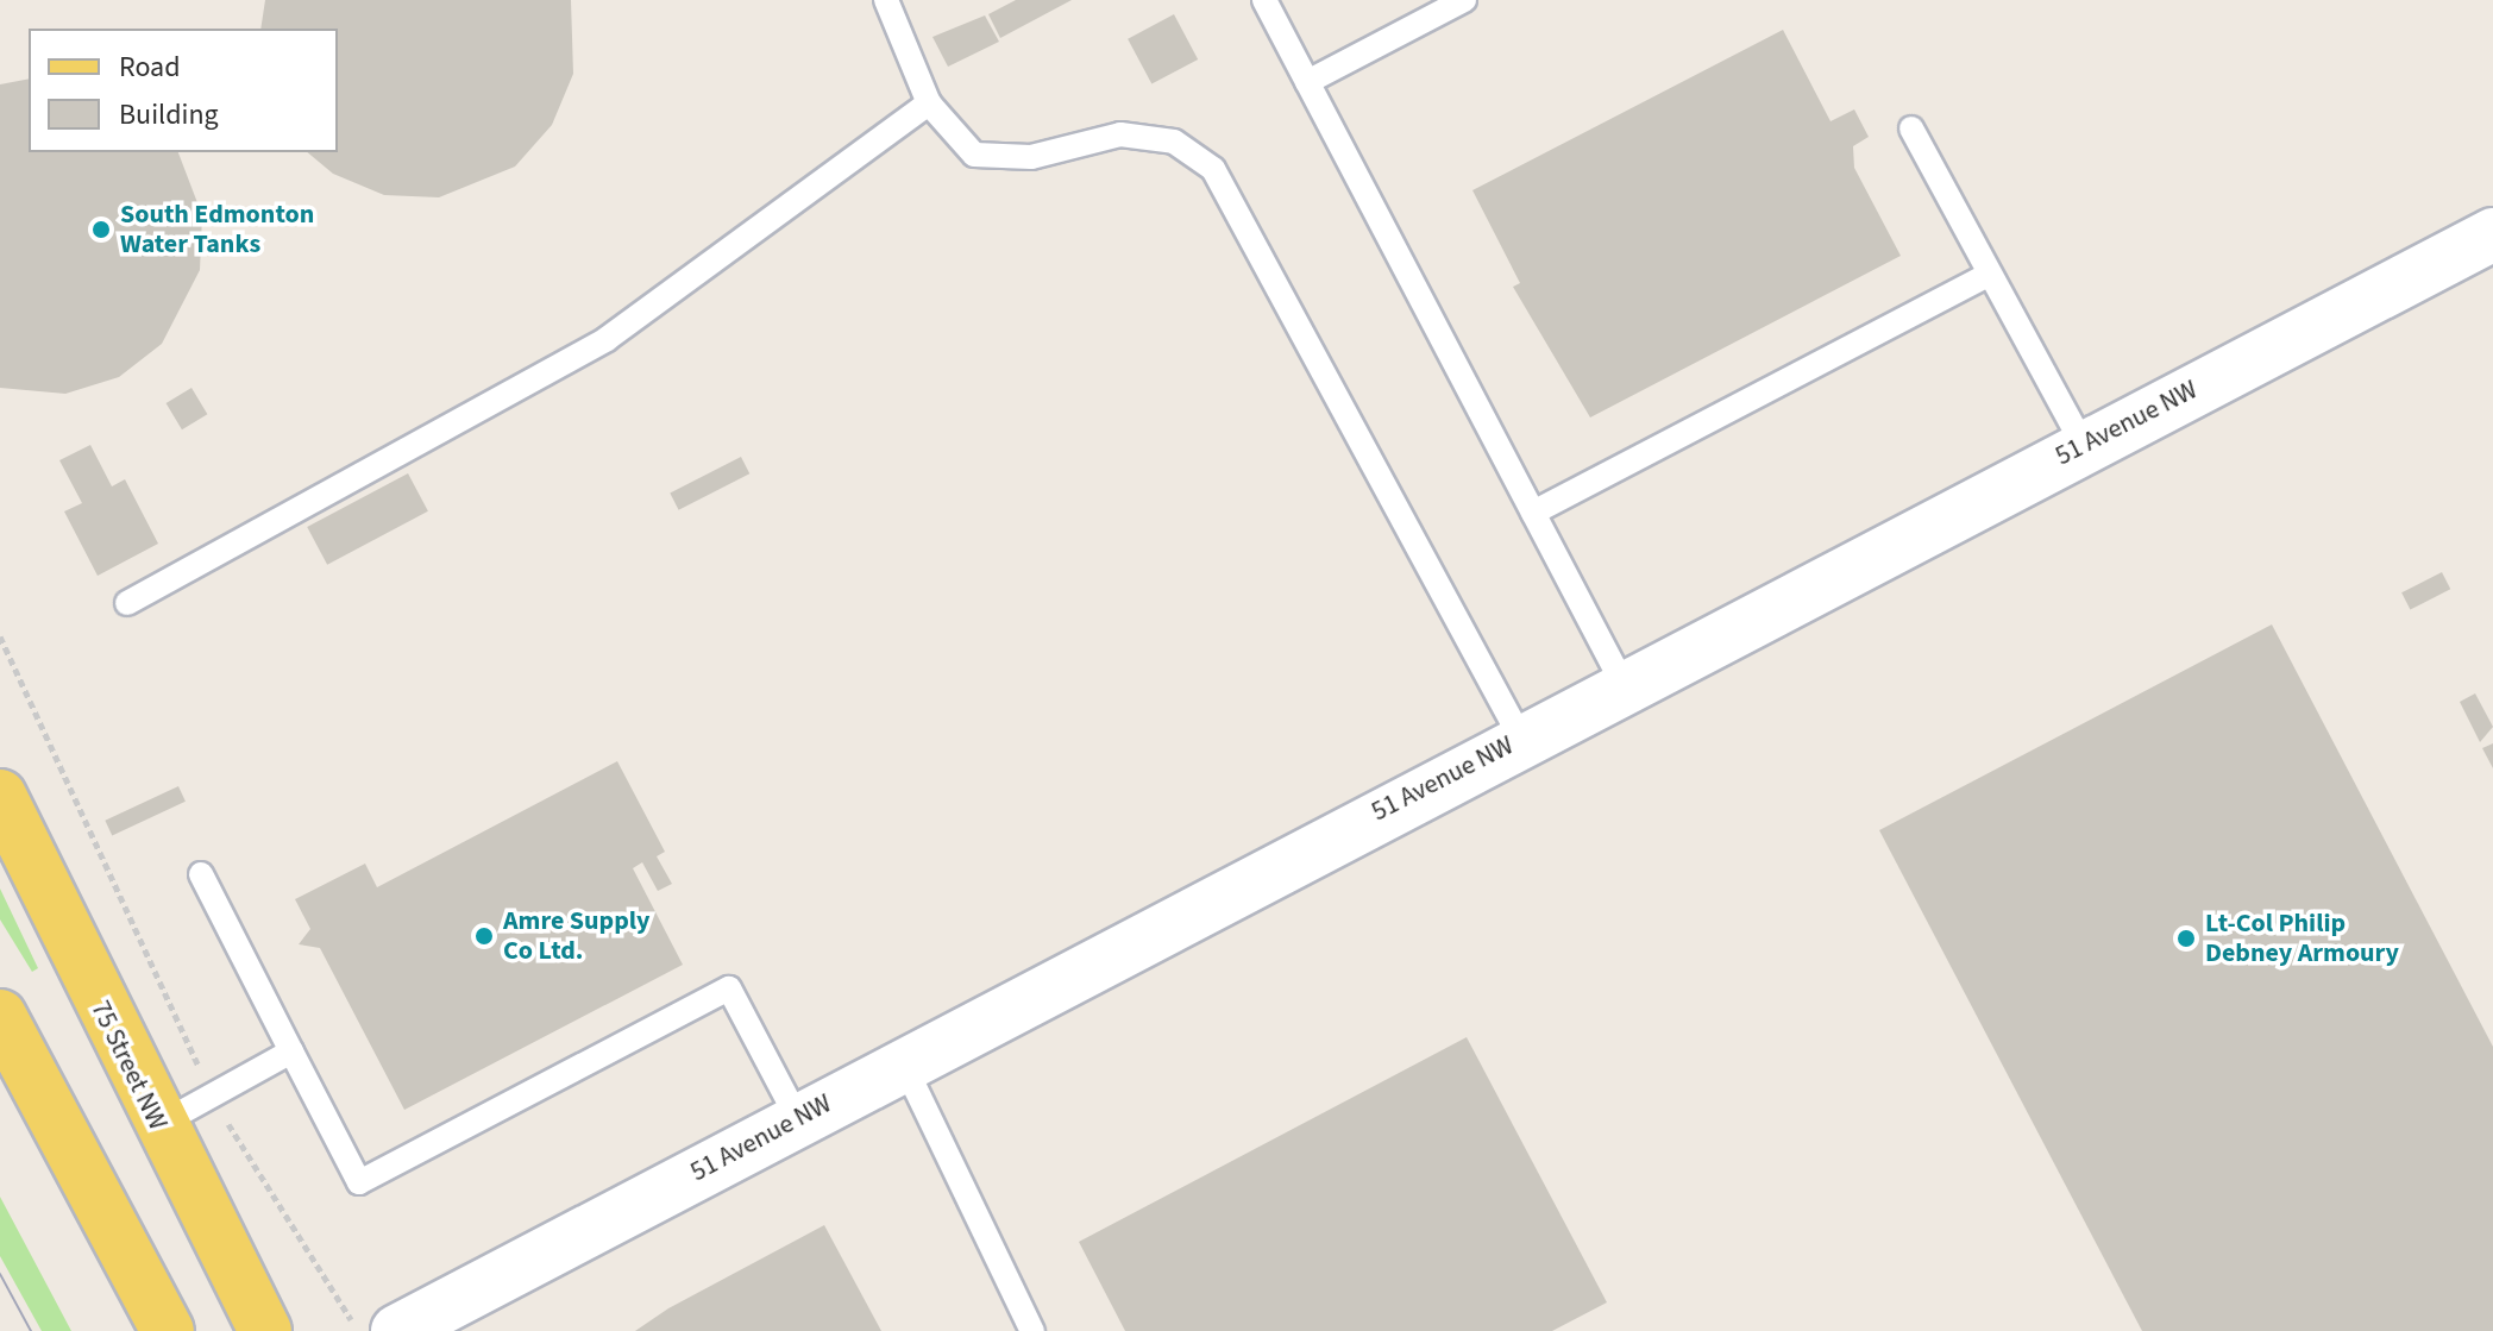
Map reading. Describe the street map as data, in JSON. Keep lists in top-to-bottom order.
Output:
{
  "streets": {
    "main road": ["75 Street NW"],
    "street": ["51 Avenue NW"]
  },
  "places": ["South Edmonton Water Tanks", "Amre Supply Co Ltd.", "Lt-Col Philip Debney Armoury"],
  "legend": ["Road", "Building"]
}
